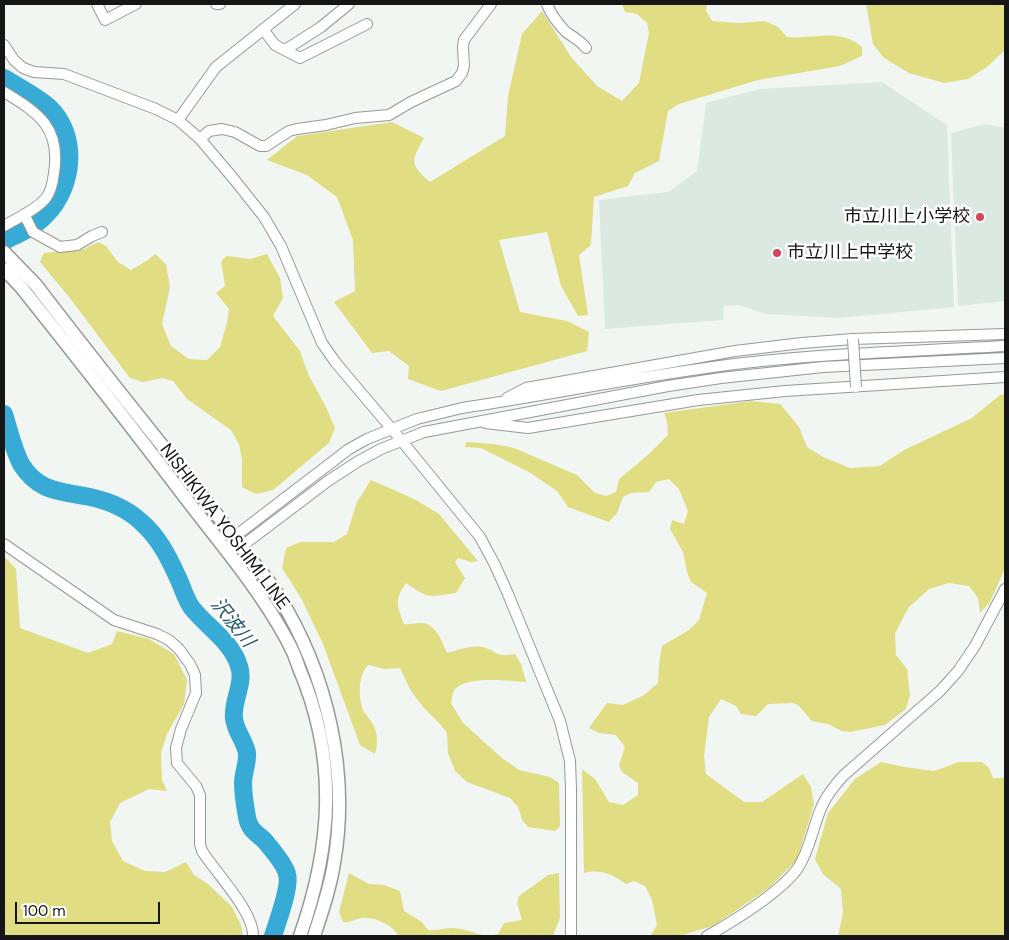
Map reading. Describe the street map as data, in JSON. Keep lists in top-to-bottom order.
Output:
{
  "streets": {
    "main road": ["NISHIKIWA YOSHIMI LINE"]
  },
  "water": ["沢波川"],
  "places": ["市立川上小学校", "市立川上中学校"],
  "scale_bar": "100 m"
}
